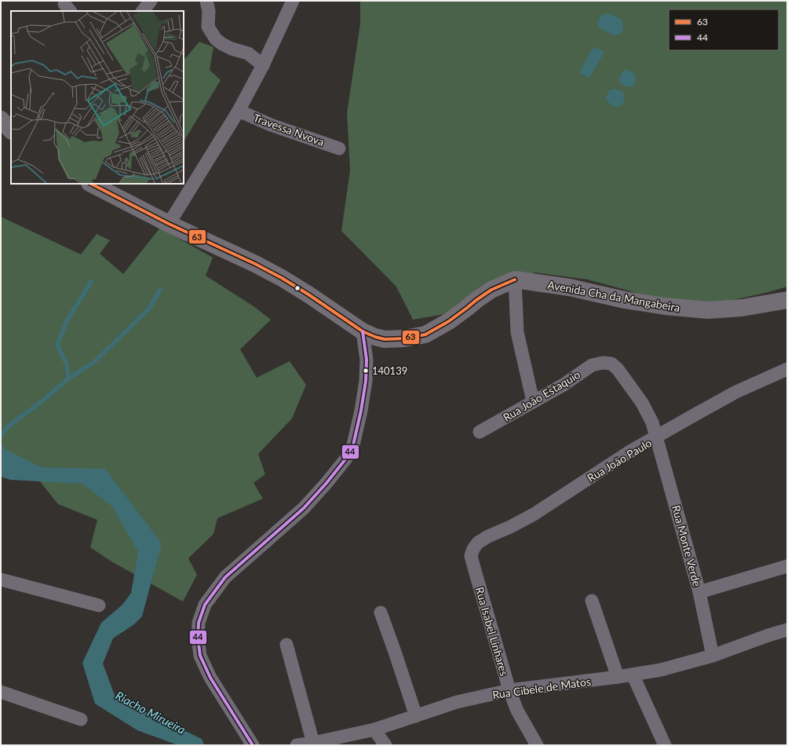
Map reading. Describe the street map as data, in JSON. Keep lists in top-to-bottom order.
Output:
{
  "streets": {
    "street": [
      "Travessa Nvova",
      "Avenida Cha da Mangabeira",
      "Rua João Estaquio",
      "Rua João Paulo",
      "Rua Monte Verde",
      "Rua Isabel Linhares",
      "Rua Cibele de Matos"
    ]
  },
  "crossings": [
    ["Rua João Estaquio", "Rua João Paulo"],
    ["Rua João Estaquio", "Rua Monte Verde"],
    ["Rua João Paulo", "Rua Monte Verde"],
    ["Rua João Paulo", "Rua Isabel Linhares"],
    ["Rua Monte Verde", "Rua Cibele de Matos"],
    ["Rua Isabel Linhares", "Rua Cibele de Matos"]
  ],
  "water": ["Riacho Mirueira"],
  "places": ["140139"],
  "lines": ["transit line 63", "transit line 44"],
  "legend": ["63", "44"]
}
